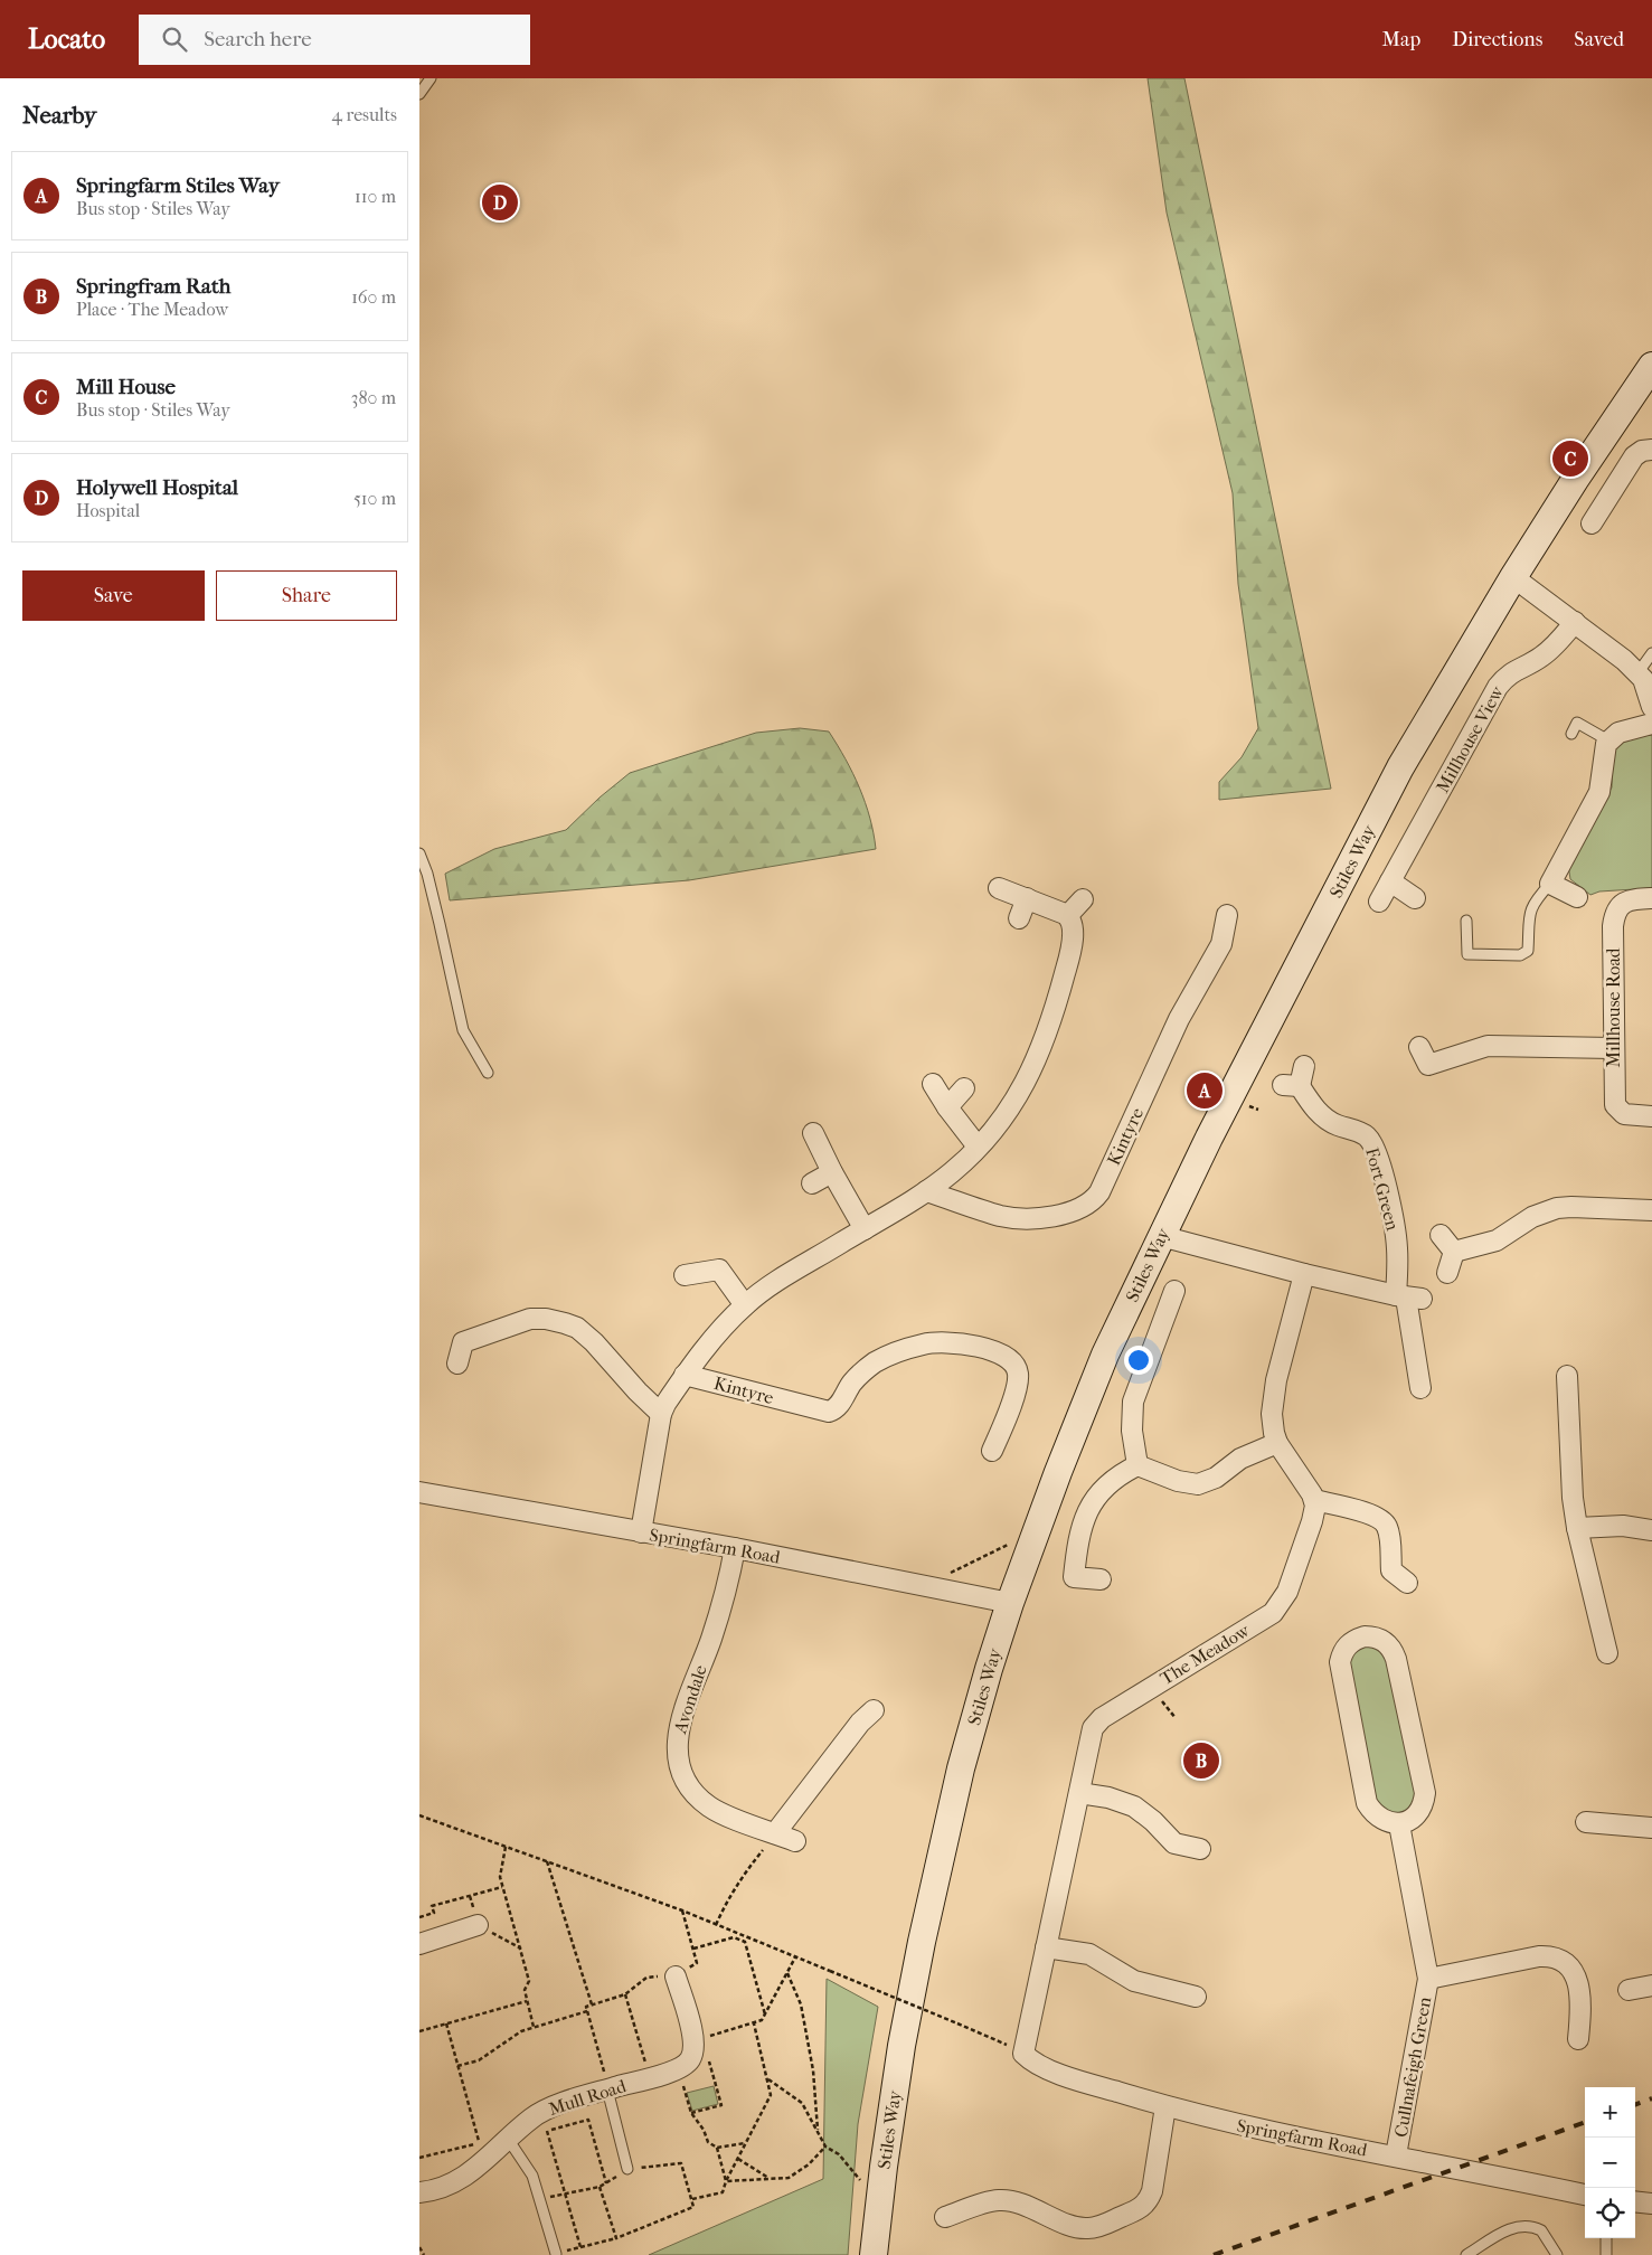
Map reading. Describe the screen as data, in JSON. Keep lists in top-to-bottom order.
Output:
{
  "streets": {
    "main road": ["Stiles Way"],
    "street": [
      "Millhouse View",
      "Millhouse Road",
      "Kintyre",
      "Fort Green",
      "Springfarm Road",
      "The Meadow",
      "Avondale",
      "Cullnafeigh Green",
      "Mull Road"
    ]
  },
  "crossings": [
    ["Stiles Way", "Springfarm Road"],
    ["Kintyre", "Springfarm Road"],
    ["Springfarm Road", "The Meadow"],
    ["Springfarm Road", "Avondale"],
    ["Springfarm Road", "Cullnafeigh Green"]
  ],
  "page": {
    "header": "Locato",
    "search": "Search here",
    "nav": ["Map", "Directions", "Saved"],
    "heading": ["Nearby", "4 results"],
    "list": [
      {
        "mark": "A",
        "name": "Springfarm Stiles Way",
        "note": "Bus stop · Stiles Way",
        "value": "110 m"
      },
      {
        "mark": "B",
        "name": "Springfram Rath",
        "note": "Place · The Meadow",
        "value": "160 m"
      },
      {
        "mark": "C",
        "name": "Mill House",
        "note": "Bus stop · Stiles Way",
        "value": "380 m"
      },
      {
        "mark": "D",
        "name": "Holywell Hospital",
        "note": "Hospital",
        "value": "510 m"
      }
    ],
    "pins": [
      "D",
      "C",
      "A",
      "B"
    ],
    "buttons": ["Save", "Share"],
    "map_buttons": ["+", "−"]
  }
}
